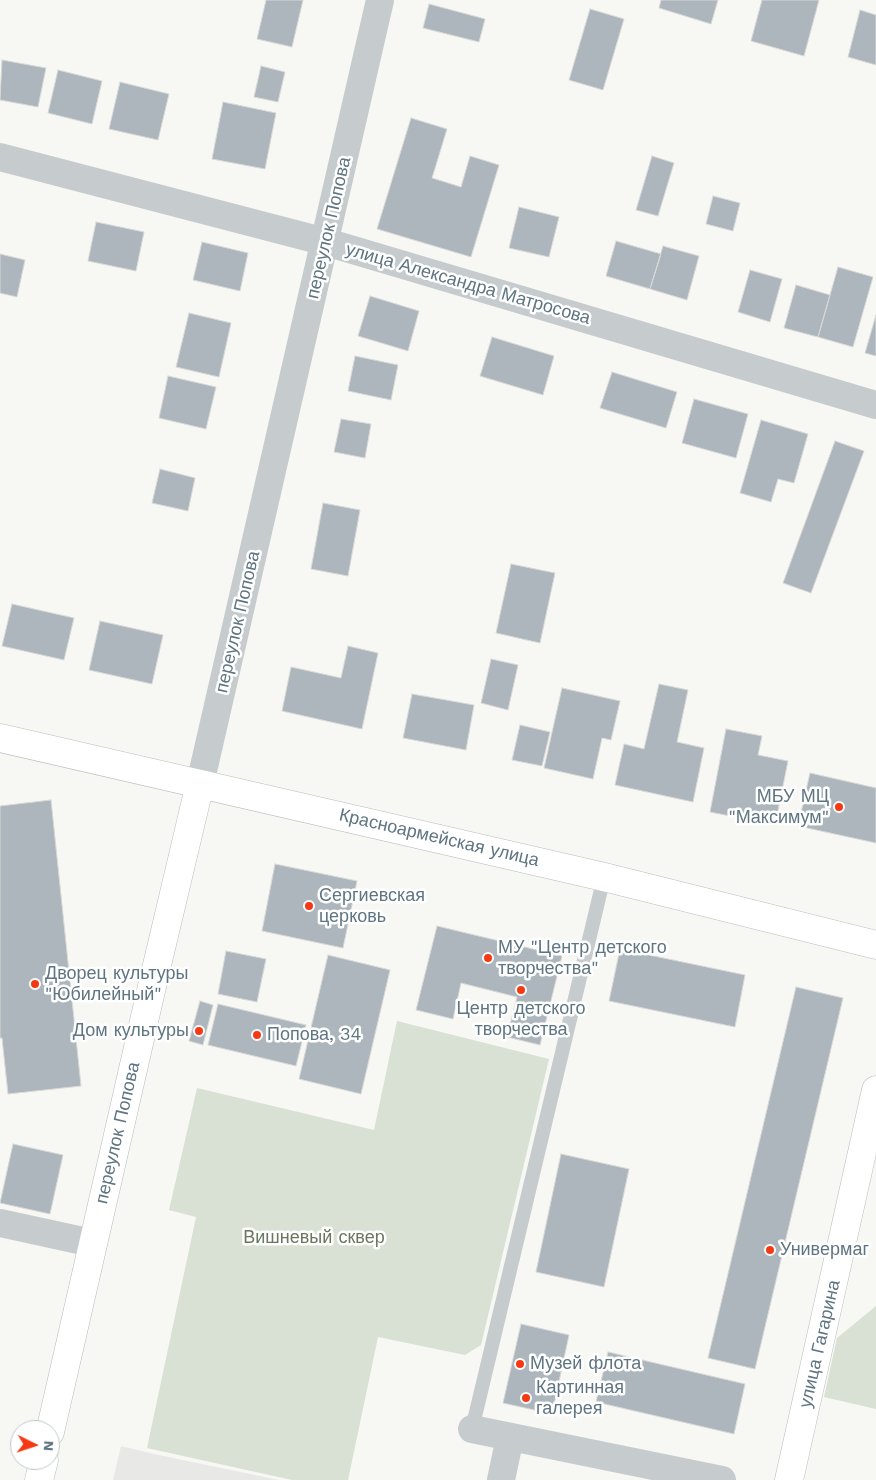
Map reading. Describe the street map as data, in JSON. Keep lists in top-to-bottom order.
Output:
{
  "streets": {
    "main road": ["переулок Попова", "Красноармейская улица", "улица Гагарина"],
    "street": ["улица Александра Матросова"]
  },
  "crossings": [
    ["переулок Попова", "улица Александра Матросова"],
    ["переулок Попова", "Красноармейская улица"]
  ],
  "parks": ["Вишневый сквер"],
  "places": [
    "МБУ МЦ \"Максимум\"",
    "Сергиевская церковь",
    "МУ \"Центр детского творчества\"",
    "Дворец культуры \"Юбилейный\"",
    "Центр детского творчества",
    "Дом культуры",
    "Попова, 34",
    "Универмаг",
    "Музей флота",
    "Картинная галерея"
  ],
  "north": "right"
}
